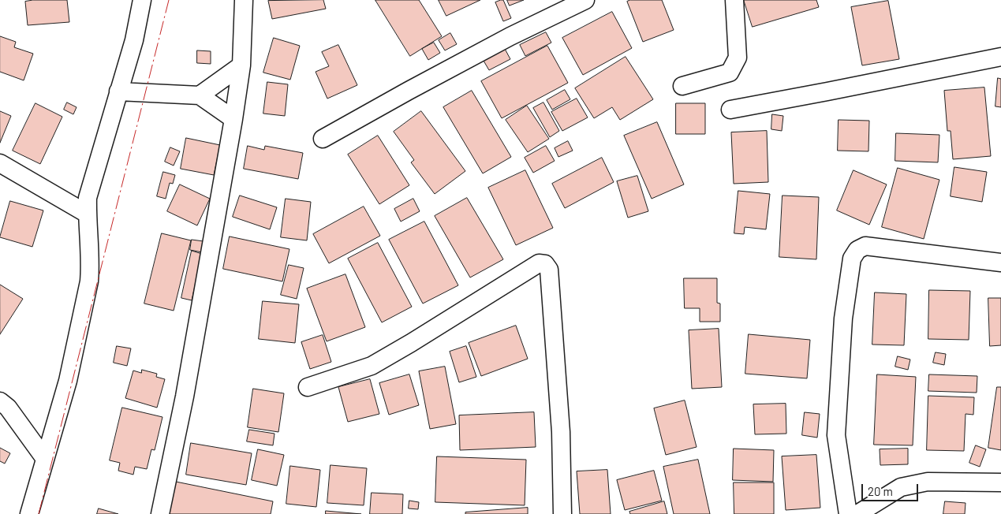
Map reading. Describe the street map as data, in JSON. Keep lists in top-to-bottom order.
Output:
{
  "scale_bar": "20 m"
}
